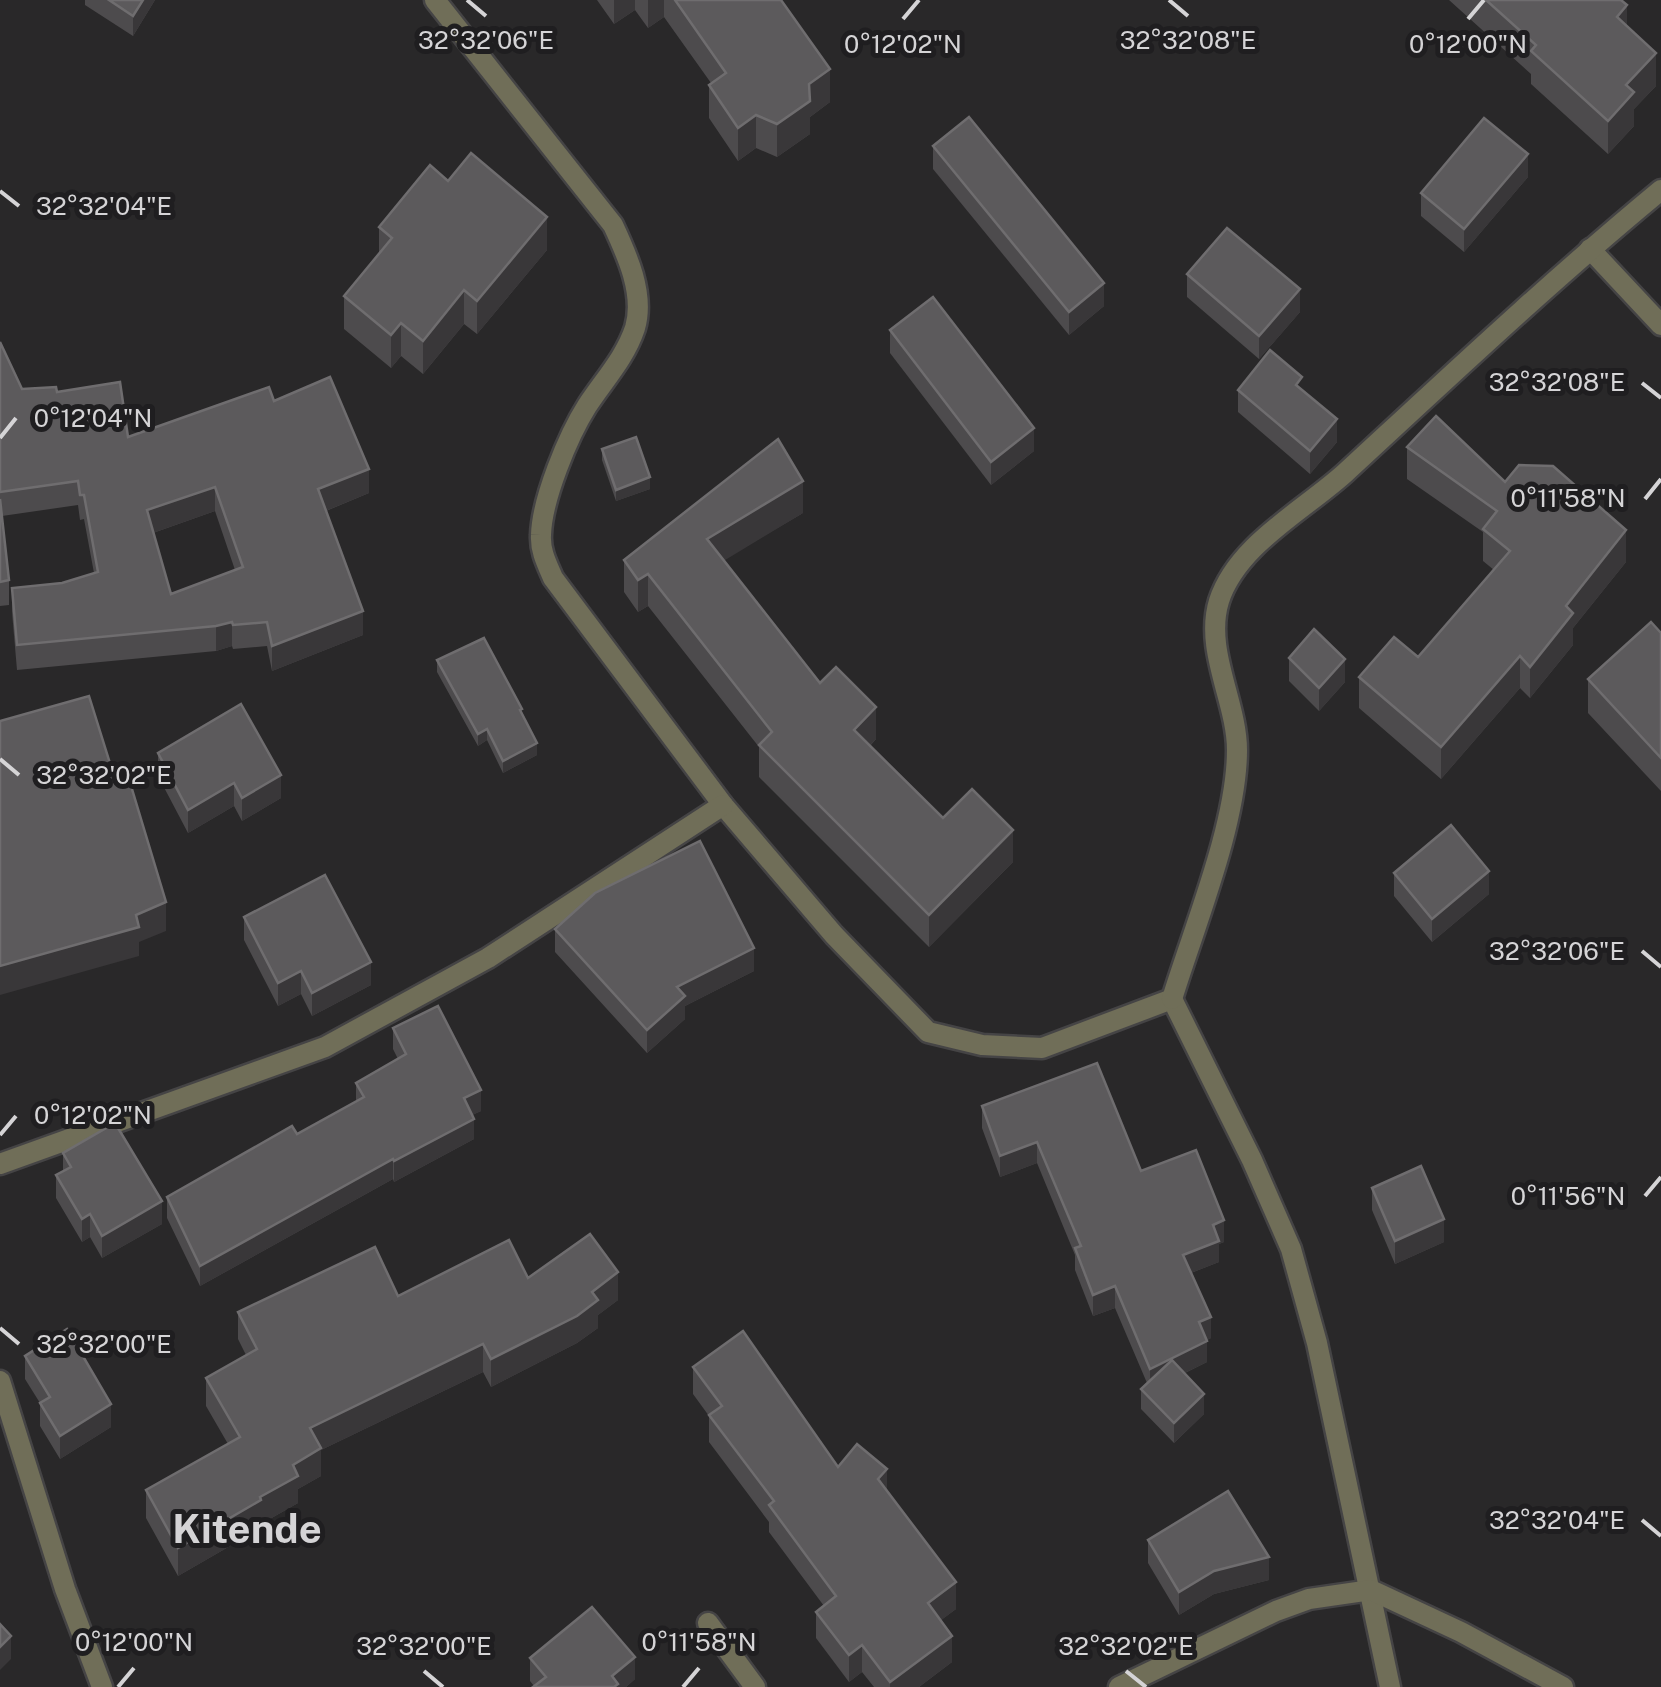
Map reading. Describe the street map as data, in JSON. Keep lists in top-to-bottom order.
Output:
{
  "districts": ["Kitende"],
  "coordinates": [
    "32°32'06\"E",
    "32°32'08\"E",
    "0°12'02\"N",
    "0°12'00\"N",
    "32°32'04\"E",
    "0°12'04\"N",
    "0°11'58\"N",
    "32°32'02\"E",
    "0°11'56\"N",
    "32°32'00\"E"
  ]
}
